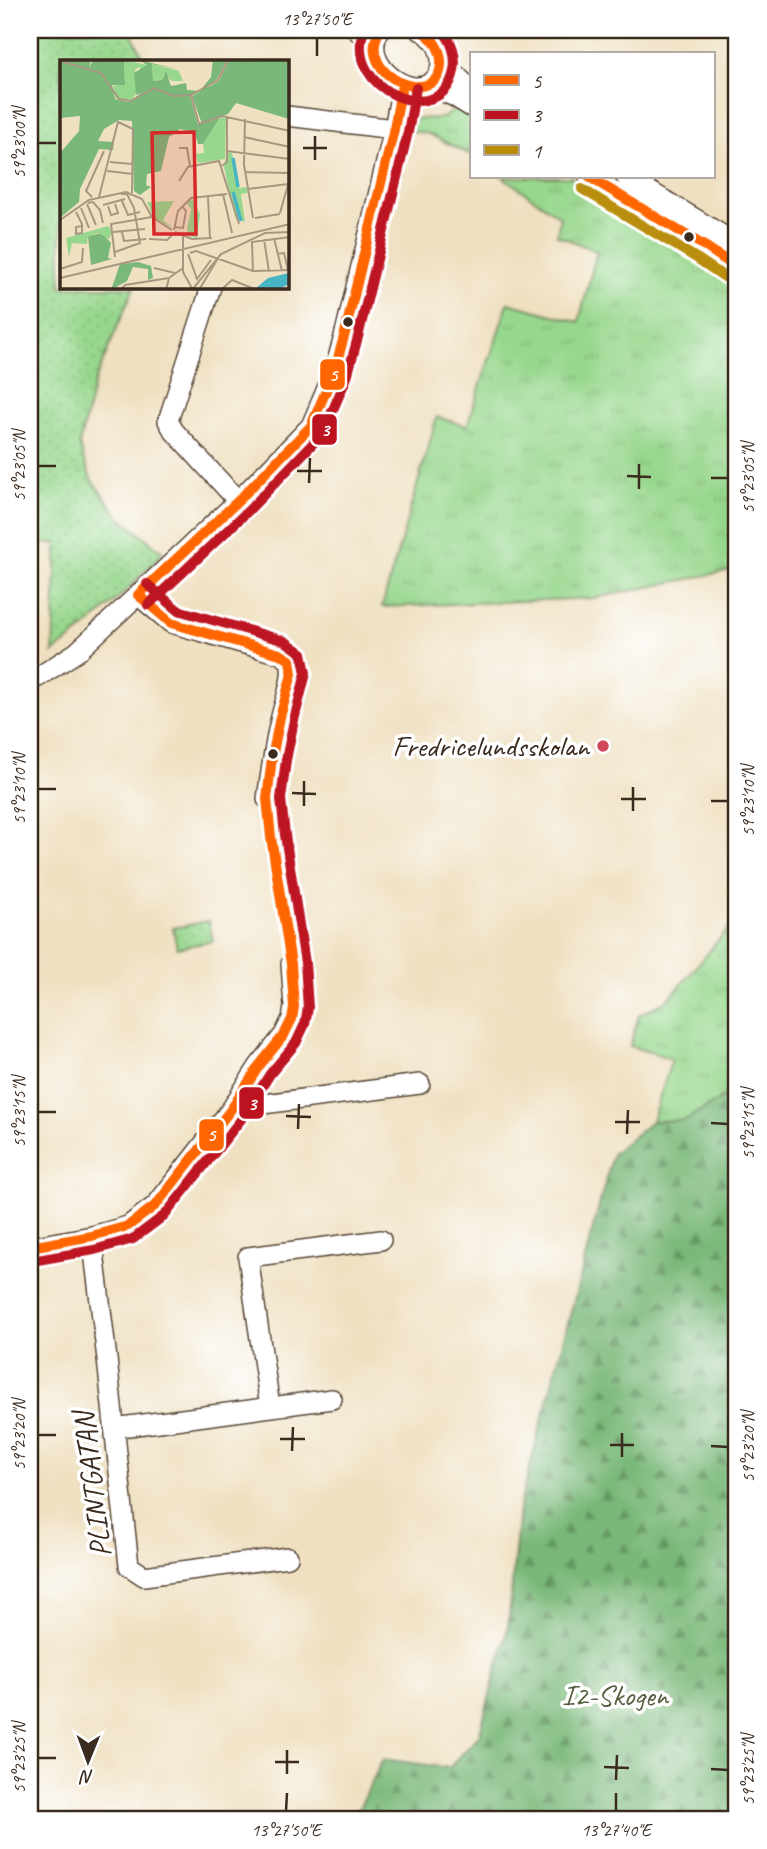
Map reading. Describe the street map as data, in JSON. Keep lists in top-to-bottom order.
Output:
{
  "streets": {
    "street": ["PLINTGATAN"]
  },
  "parks": ["I2-Skogen"],
  "places": ["Fredricelundsskolan"],
  "lines": ["transit line 5", "transit line 3", "transit line 1"],
  "legend": ["5", "3", "1"],
  "north": "bottom",
  "coordinates": [
    "13°27'50\"E",
    "59°23'00\"N",
    "59°23'05\"N",
    "59°23'10\"N",
    "59°23'15\"N",
    "59°23'20\"N",
    "59°23'25\"N",
    "13°27'40\"E"
  ]
}
